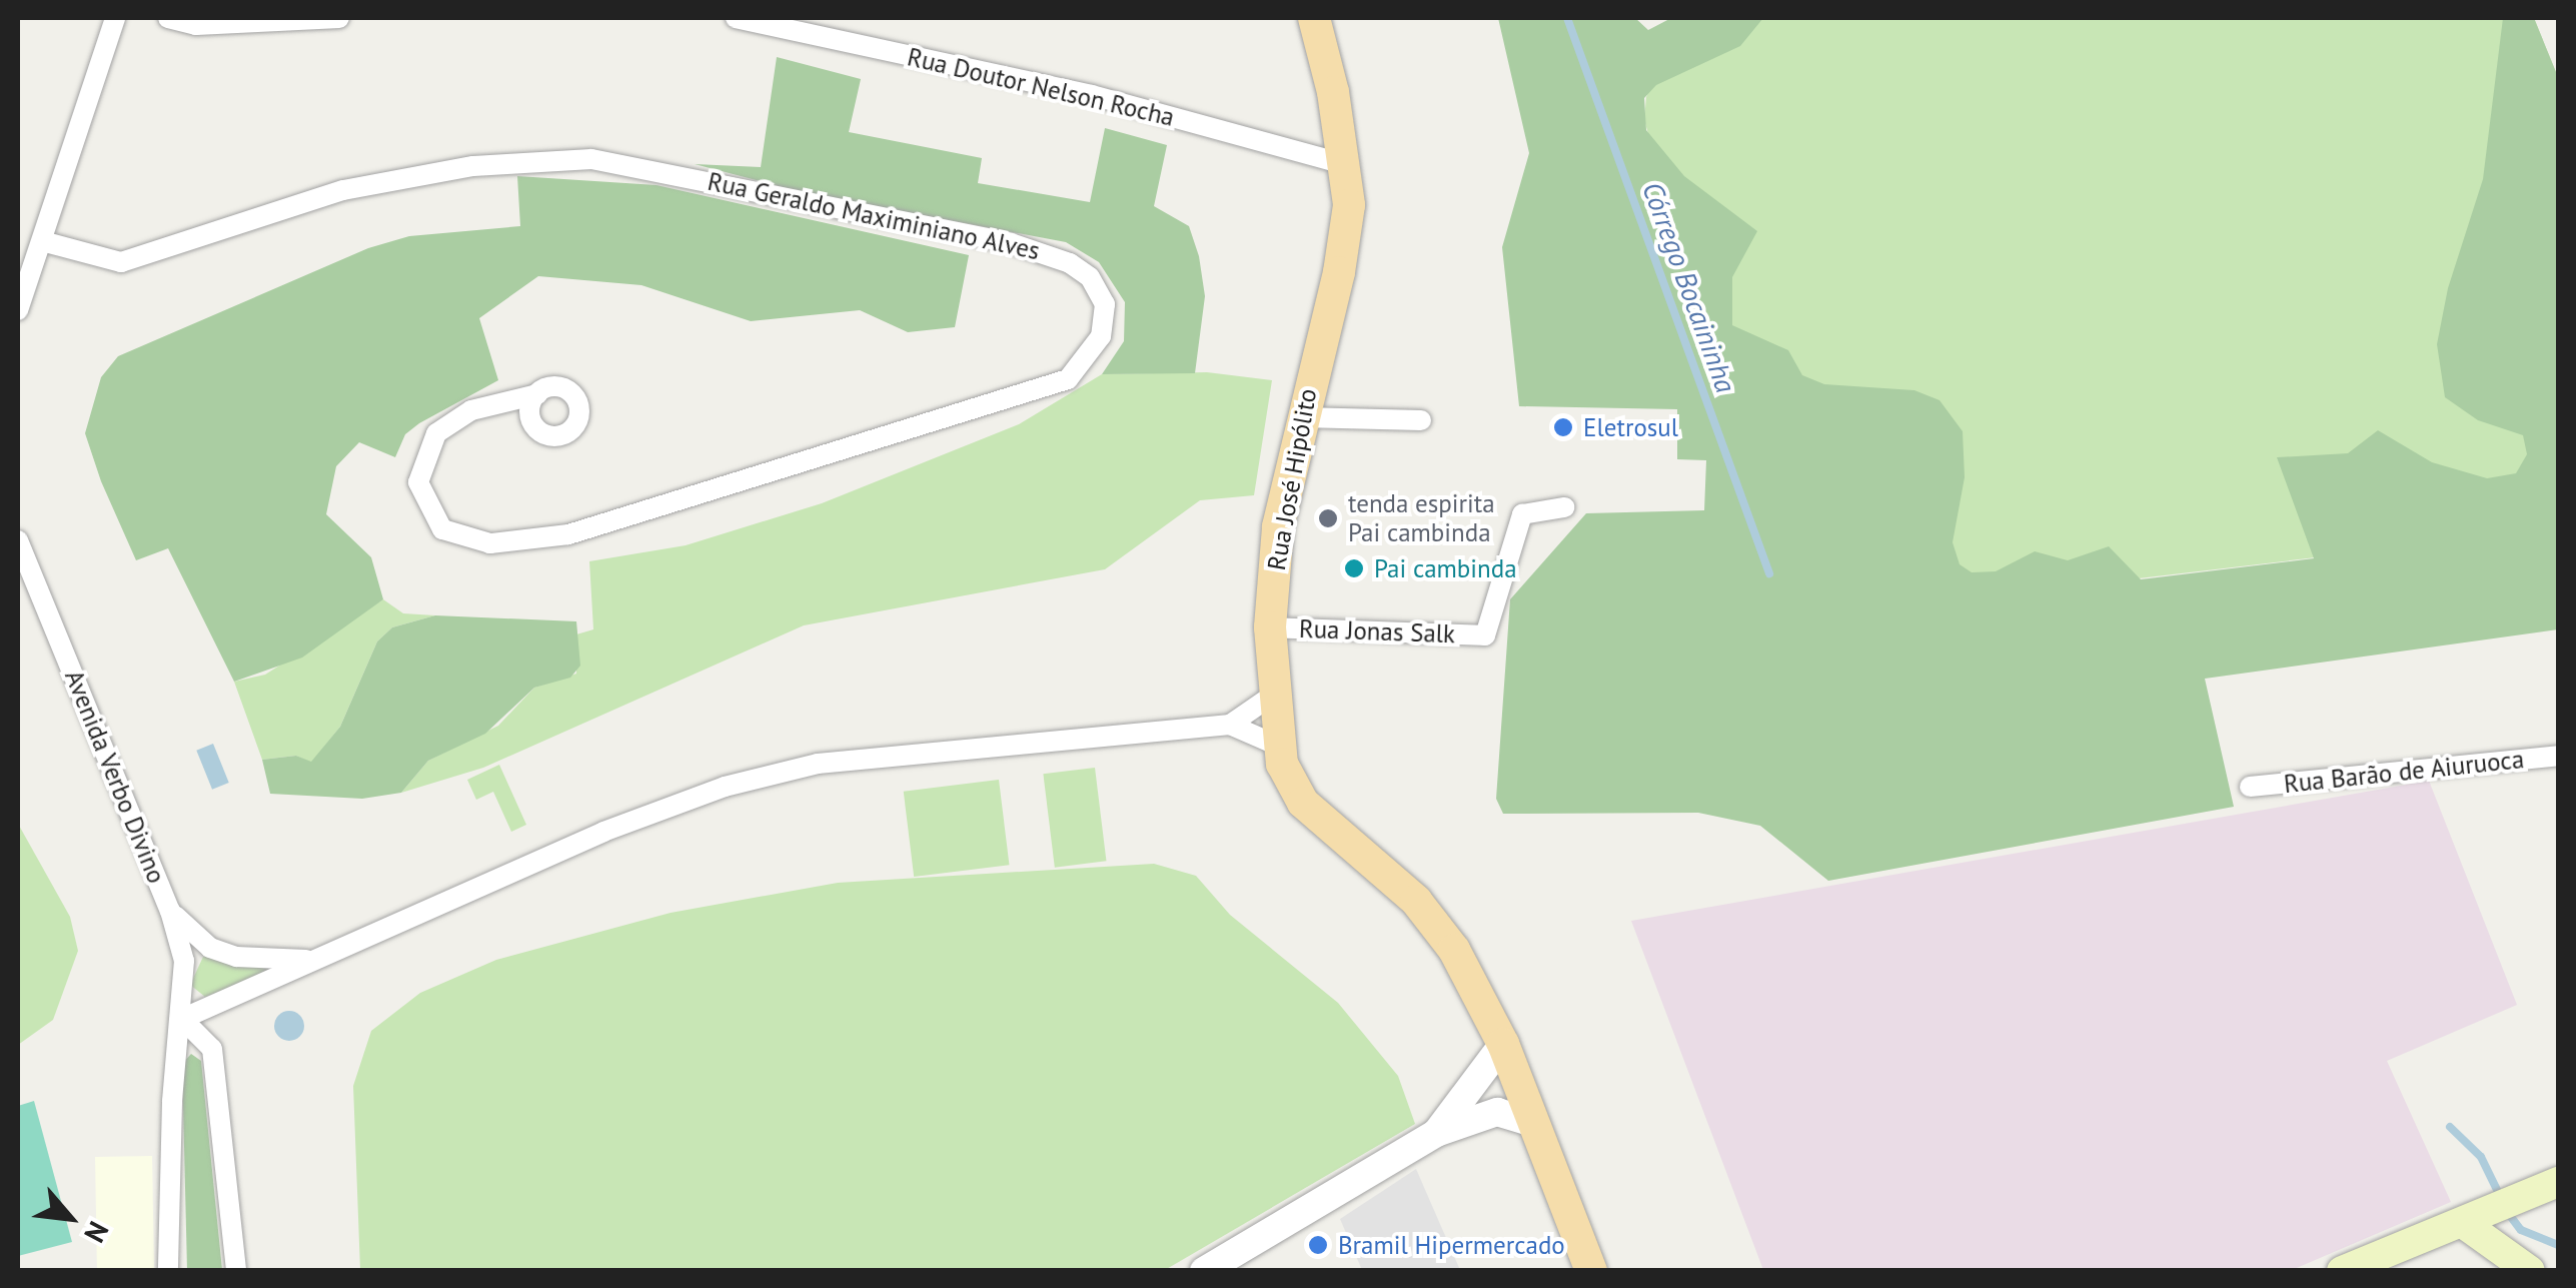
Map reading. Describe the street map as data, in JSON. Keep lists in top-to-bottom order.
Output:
{
  "streets": {
    "main road": ["Rua José Hipólito"],
    "street": [
      "Rua Doutor Nelson Rocha",
      "Rua Geraldo Maximiniano Alves",
      "Rua Jonas Salk",
      "Rua Barão de Aiuruoca",
      "Avenida Verbo Divino"
    ]
  },
  "crossings": [
    ["Rua Doutor Nelson Rocha", "Rua José Hipólito"],
    ["Rua José Hipólito", "Rua Jonas Salk"]
  ],
  "water": ["Córrego Bocaininha"],
  "places": [
    "Eletrosul",
    "tenda espirita Pai cambinda",
    "Pai cambinda",
    "Bramil Hipermercado"
  ],
  "north": "bottom right"
}
